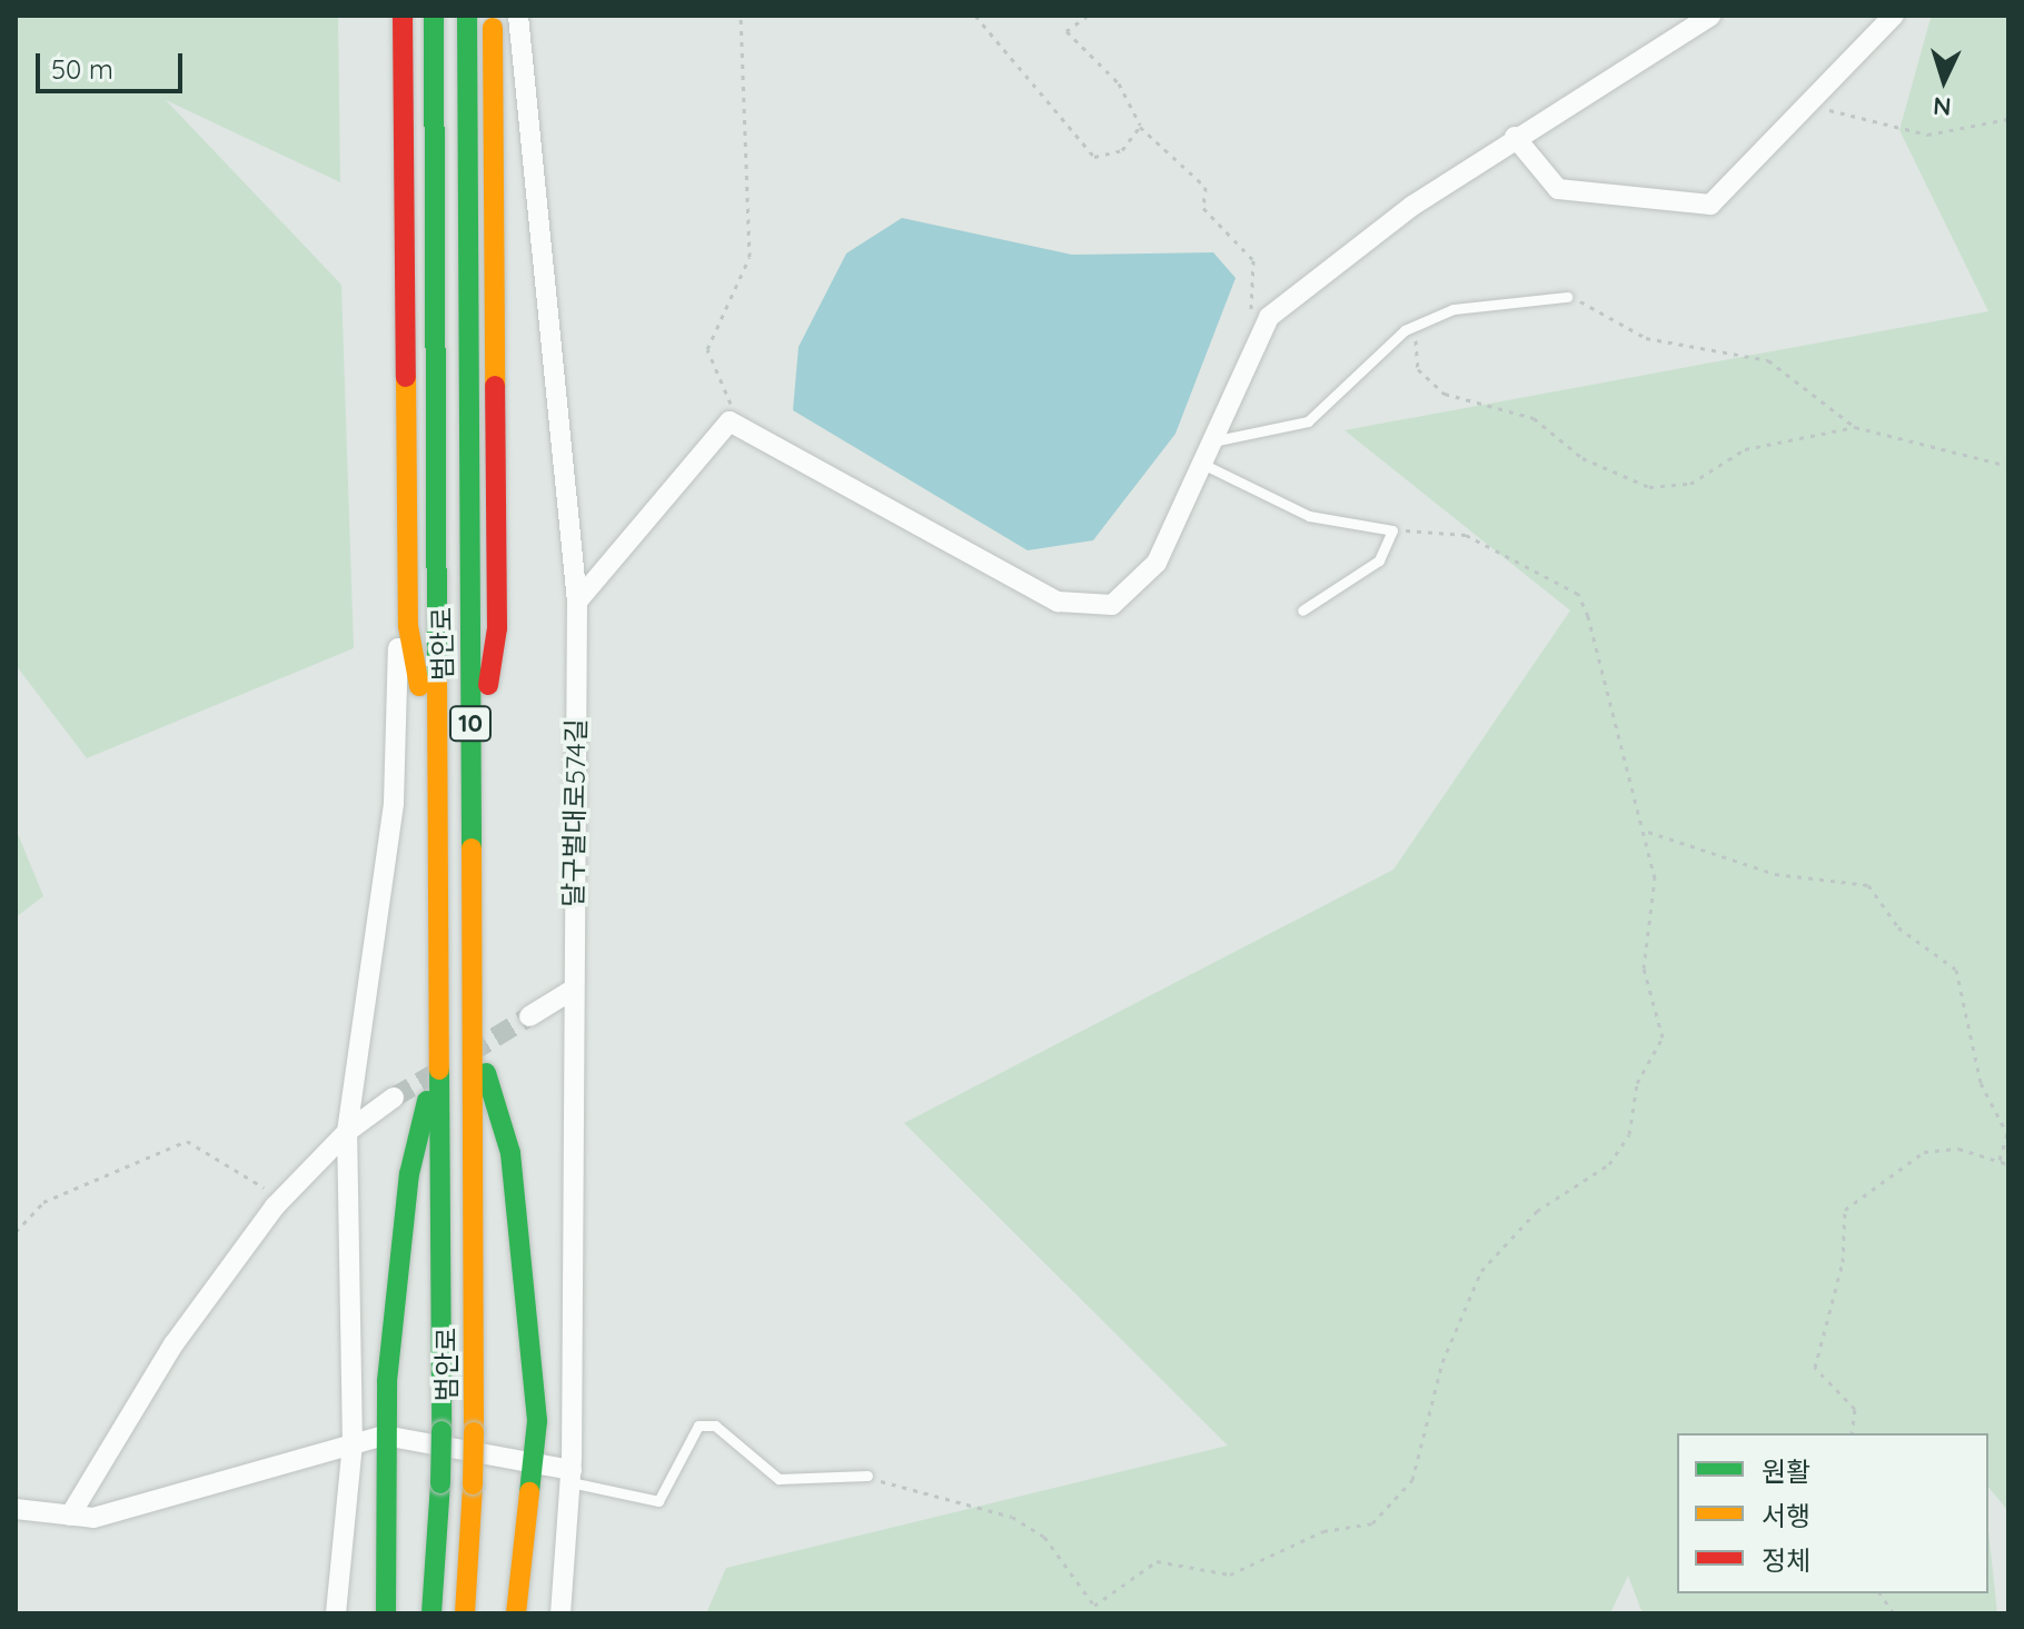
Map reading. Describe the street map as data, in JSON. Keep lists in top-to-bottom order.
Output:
{
  "streets": {
    "highway": ["범안로", "10"],
    "street": ["달구벌대로574길"]
  },
  "legend": ["원활", "서행", "정체"],
  "scale_bar": "50 m",
  "north": "bottom"
}
